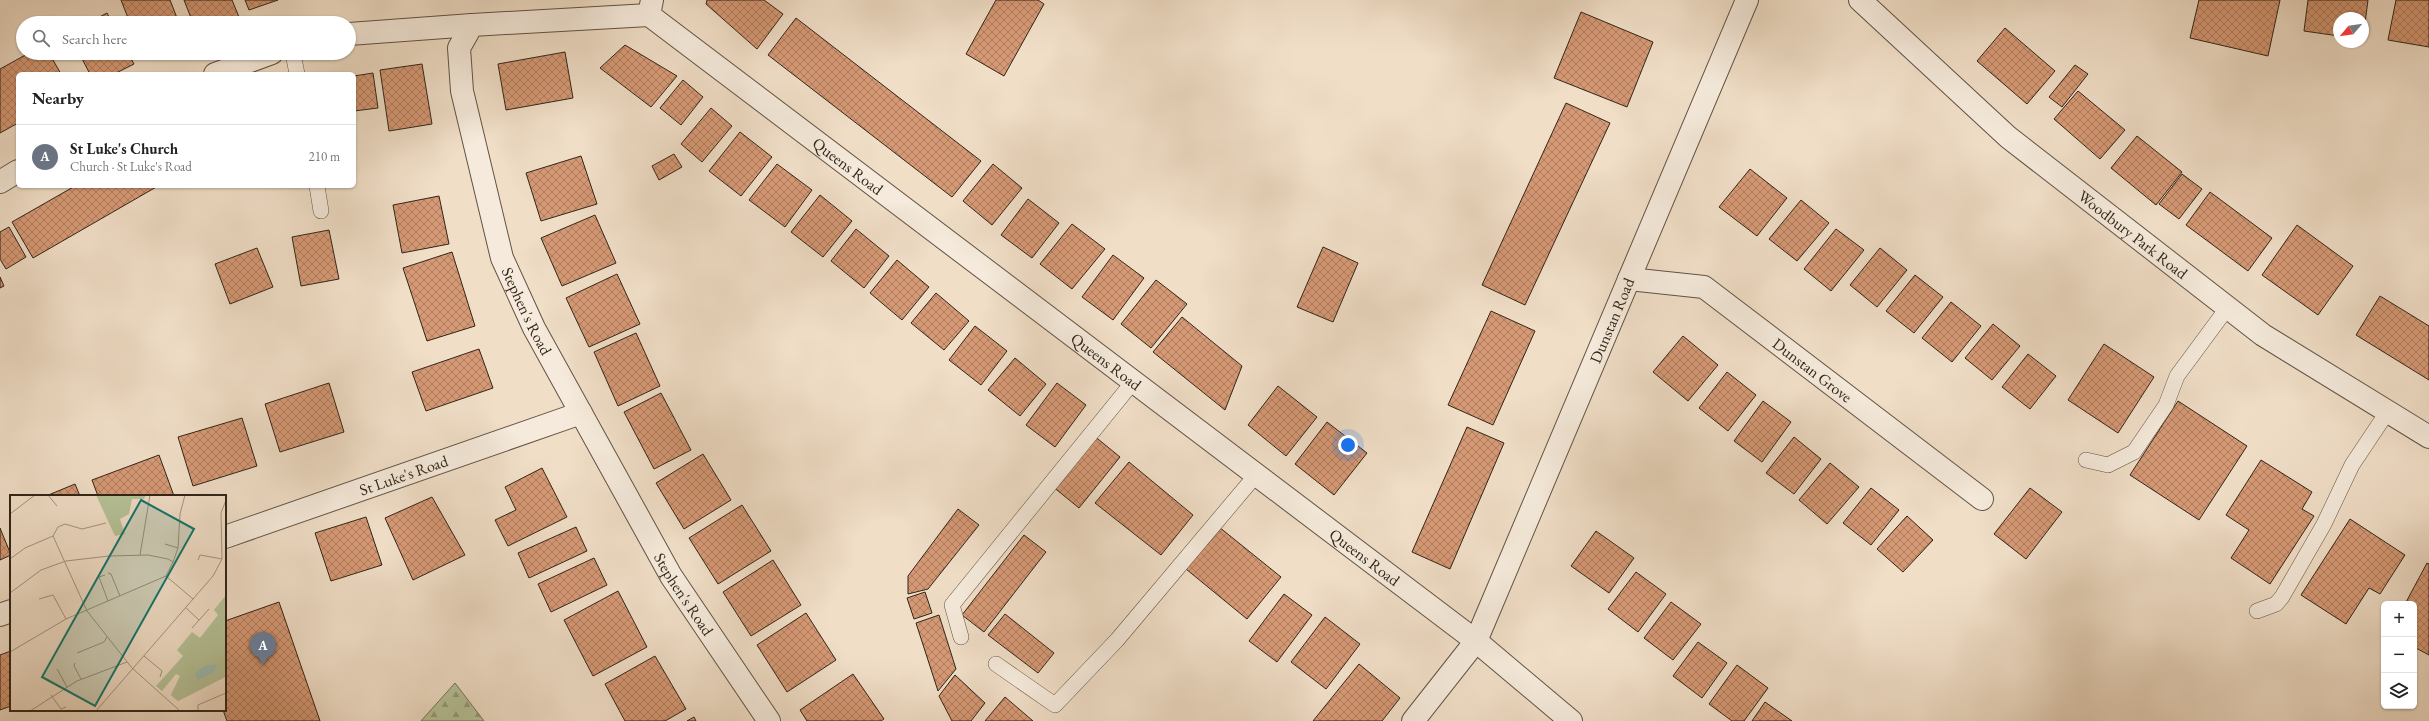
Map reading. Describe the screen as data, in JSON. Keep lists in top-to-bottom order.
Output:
{
  "streets": {
    "street": [
      "Queens Road",
      "Woodbury Park Road",
      "Stephen's Road",
      "Dunstan Road",
      "Dunstan Grove",
      "St Luke's Road"
    ]
  },
  "crossings": [
    ["Queens Road", "Dunstan Road"],
    ["Stephen's Road", "St Luke's Road"],
    ["Dunstan Road", "Dunstan Grove"]
  ],
  "north": "bottom left",
  "page": {
    "search": "Search here",
    "heading": "Nearby",
    "list": [
      {
        "mark": "A",
        "name": "St Luke's Church",
        "note": "Church · St Luke's Road",
        "value": "210 m"
      }
    ],
    "map_buttons": ["+", "−"],
    "pins": "A"
  }
}
